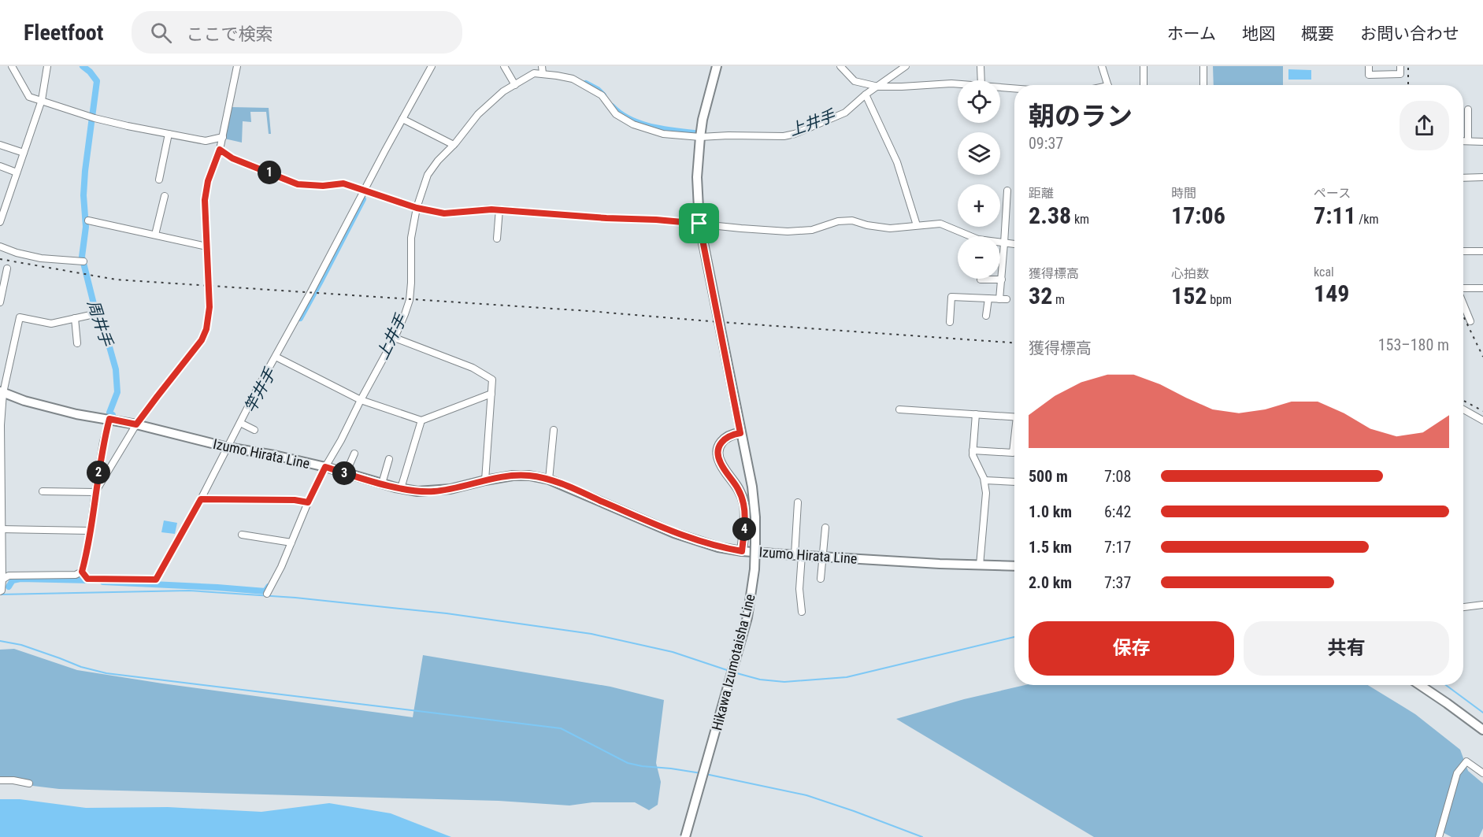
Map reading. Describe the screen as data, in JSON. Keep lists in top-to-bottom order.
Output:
{
  "streets": {
    "main road": ["Izumo Hirata Line", "Hikawa Izumotaisha Line"]
  },
  "water": ["上井手", "周井手", "竿井手"],
  "page": {
    "header": "Fleetfoot",
    "search": "ここで検索",
    "nav": [
      "ホーム",
      "地図",
      "概要",
      "お問い合わせ"
    ],
    "map_buttons": ["+", "−"],
    "heading": ["朝のラン", "09:37"],
    "pins": [
      "1",
      "2",
      "3",
      "4"
    ],
    "stats": [
      ["距離", "2.38 km"],
      ["時間", "17:06"],
      ["ペース", "7:11 /km"],
      ["獲得標高", "32 m"],
      ["心拍数", "152 bpm"],
      ["kcal", "149"]
    ],
    "chart": ["獲得標高", "153–180 m"],
    "list": [
      {
        "name": "500 m",
        "note": "7:08"
      },
      {
        "name": "1.0 km",
        "note": "6:42"
      },
      {
        "name": "1.5 km",
        "note": "7:17"
      },
      {
        "name": "2.0 km",
        "note": "7:37"
      }
    ],
    "buttons": ["保存", "共有"]
  }
}
